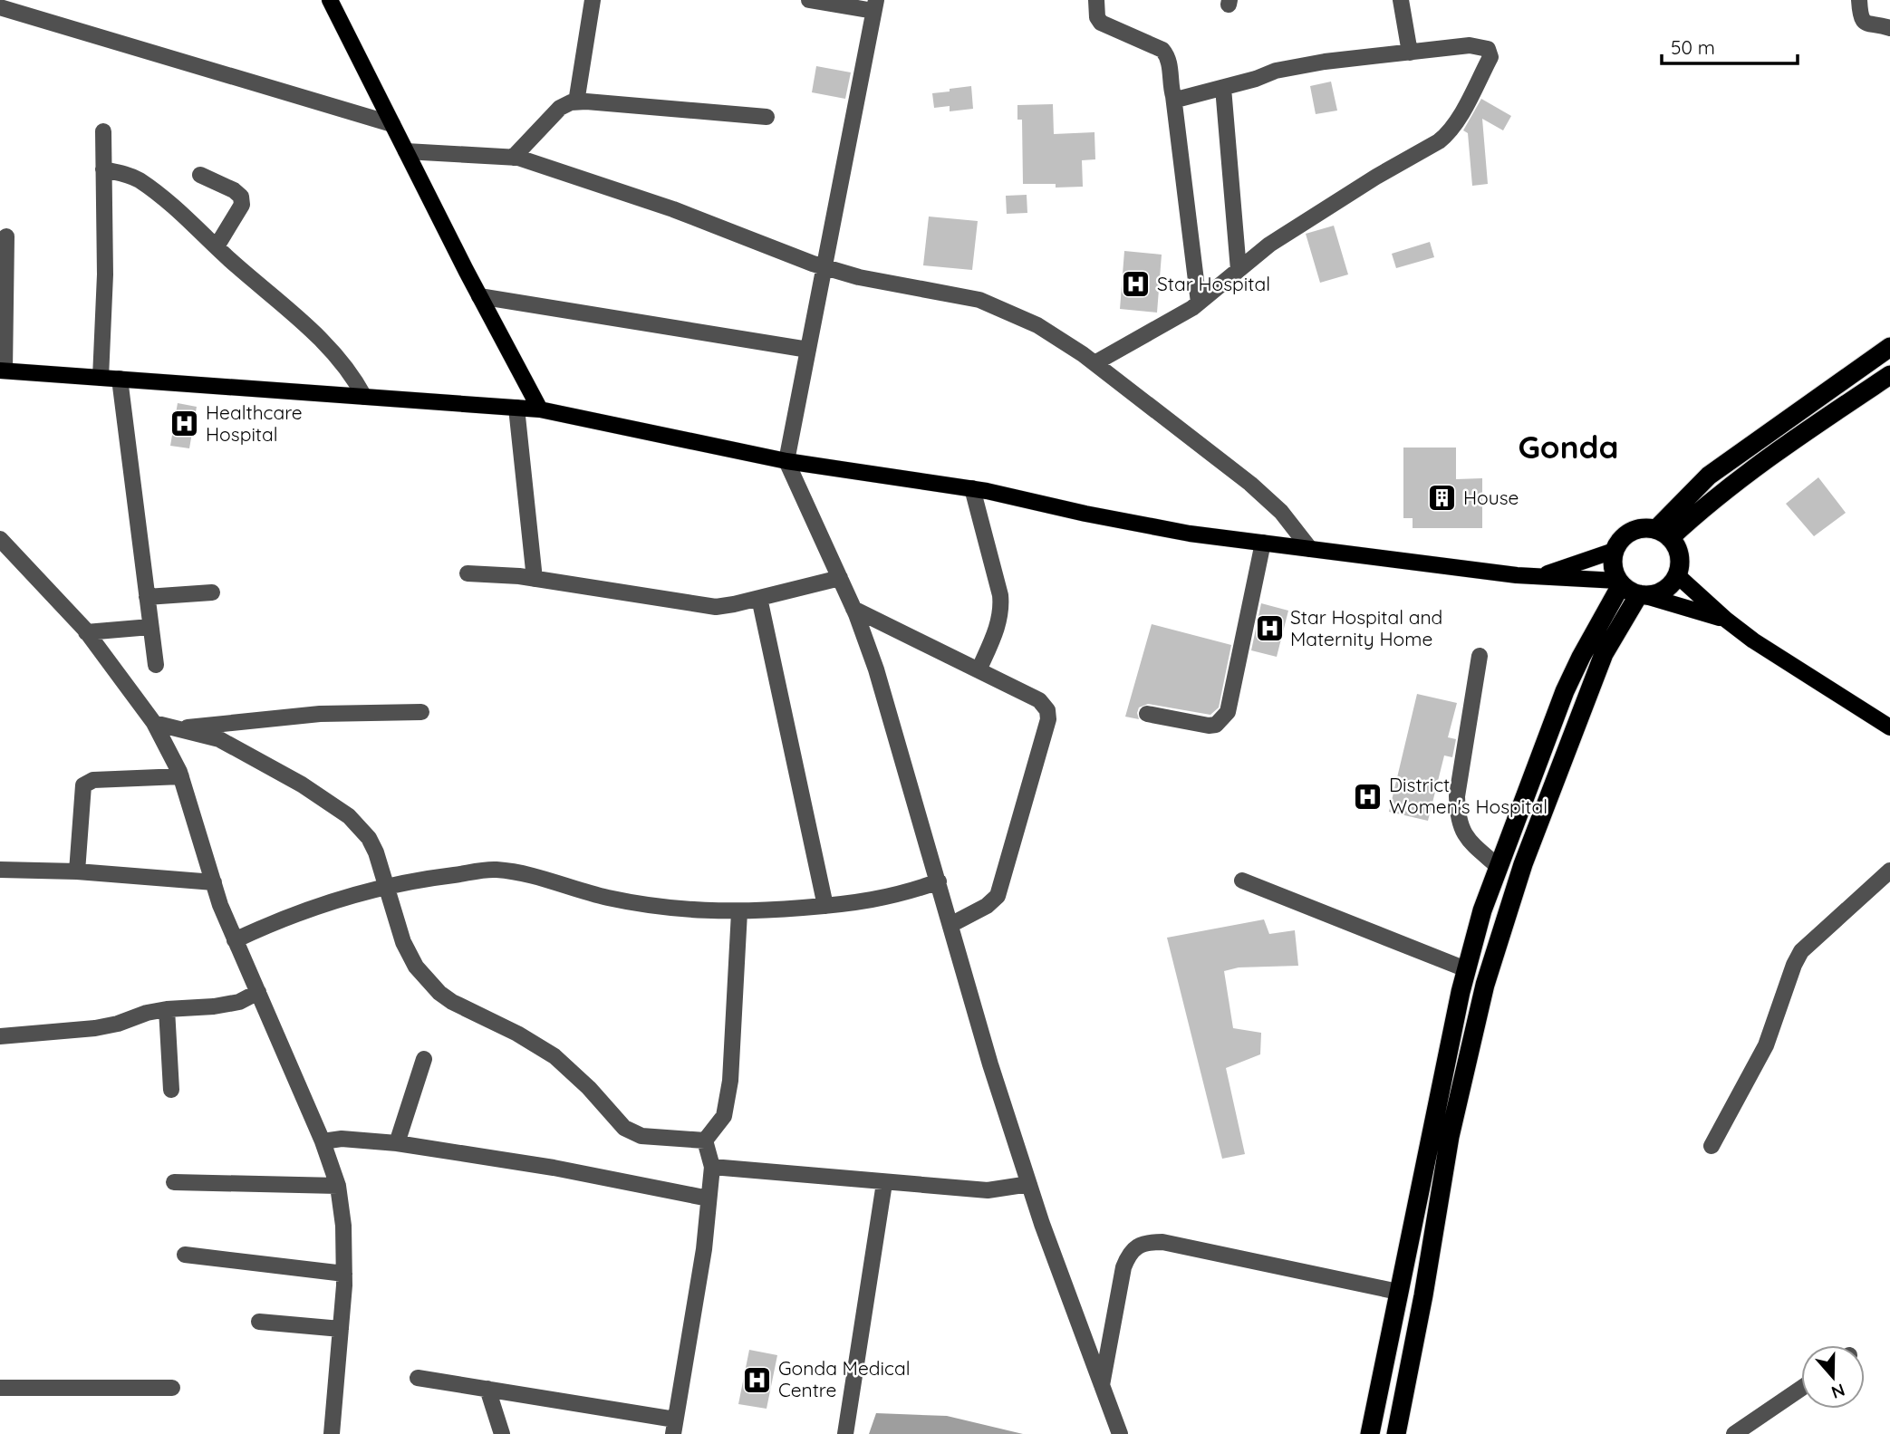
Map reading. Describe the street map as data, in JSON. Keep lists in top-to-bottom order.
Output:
{
  "districts": ["Gonda"],
  "places": {
    "hospital": [
      "Star Hospital",
      "Healthcare Hospital",
      "Star Hospital and Maternity Home",
      "District Women's Hospital",
      "Gonda Medical Centre"
    ],
    "building": ["House"]
  },
  "scale_bar": "50 m",
  "north": "bottom"
}
